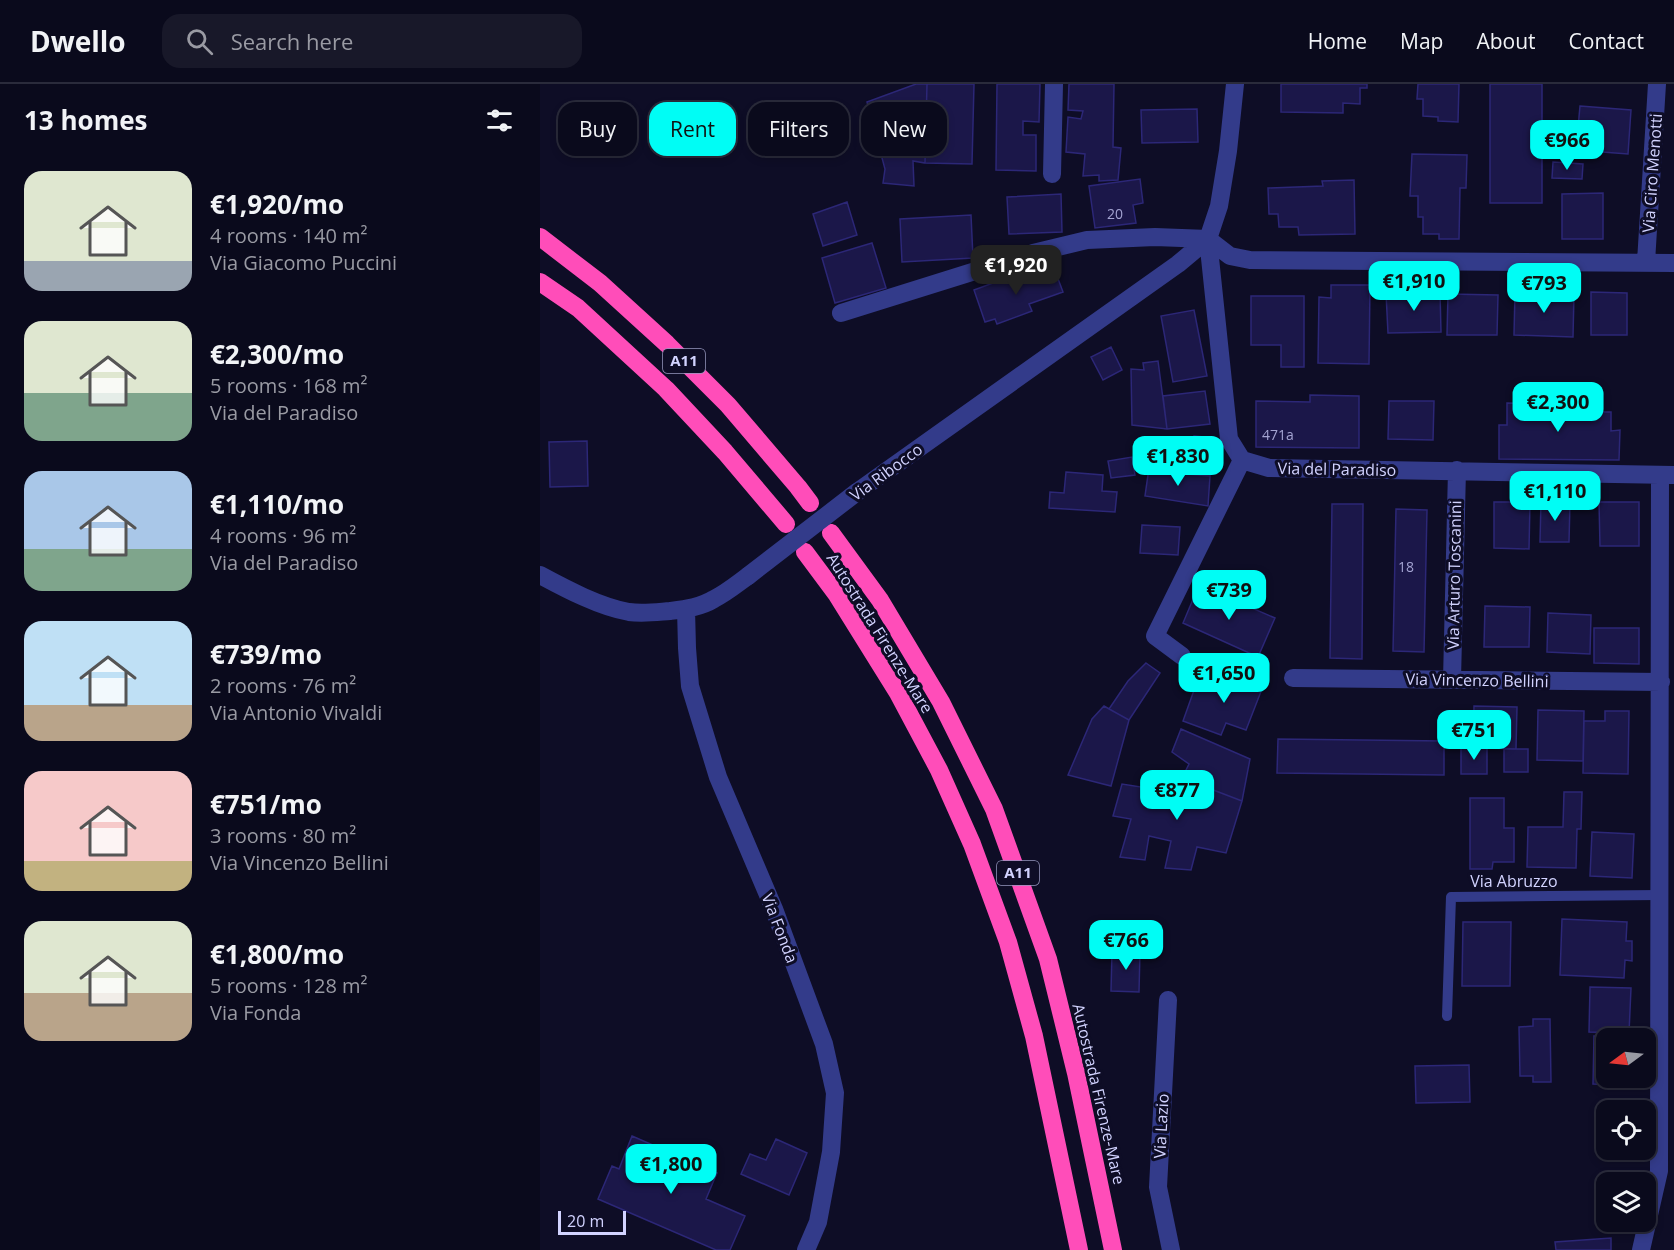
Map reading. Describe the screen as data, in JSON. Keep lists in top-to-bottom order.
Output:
{
  "streets": {
    "highway": ["A11", "Autostrada Firenze-Mare"],
    "street": [
      "Via Ciro Menotti",
      "Via del Paradiso",
      "Via Ribocco",
      "Via Arturo Toscanini",
      "Via Vincenzo Bellini",
      "Via Fonda",
      "Via Lazio"
    ],
    "lane": ["Via Abruzzo"]
  },
  "crossings": [
    ["Via del Paradiso", "Via Arturo Toscanini"],
    ["Via Ribocco", "Via Fonda"],
    ["Via Arturo Toscanini", "Via Vincenzo Bellini"]
  ],
  "house_numbers": ["20", "471a", "18"],
  "scale_bar": "20 m",
  "north": "left",
  "page": {
    "header": "Dwello",
    "search": "Search here",
    "nav": [
      "Home",
      "Map",
      "About",
      "Contact"
    ],
    "heading": "13 homes",
    "chip": [
      "Buy",
      "Rent",
      "Filters",
      "New"
    ],
    "price": [
      "€966",
      "€1,920",
      "€1,910",
      "€793",
      "€2,300",
      "€1,830",
      "€1,110",
      "€739",
      "€1,650",
      "€751",
      "€877",
      "€766",
      "€1,800"
    ],
    "list": [
      {
        "name": "€1,920/mo",
        "note": "4 rooms · 140 m² · Via Giacomo Puccini"
      },
      {
        "name": "€2,300/mo",
        "note": "5 rooms · 168 m² · Via del Paradiso"
      },
      {
        "name": "€1,110/mo",
        "note": "4 rooms · 96 m² · Via del Paradiso"
      },
      {
        "name": "€739/mo",
        "note": "2 rooms · 76 m² · Via Antonio Vivaldi"
      },
      {
        "name": "€751/mo",
        "note": "3 rooms · 80 m² · Via Vincenzo Bellini"
      },
      {
        "name": "€1,800/mo",
        "note": "5 rooms · 128 m² · Via Fonda"
      }
    ],
    "scale": "20 m"
  }
}
